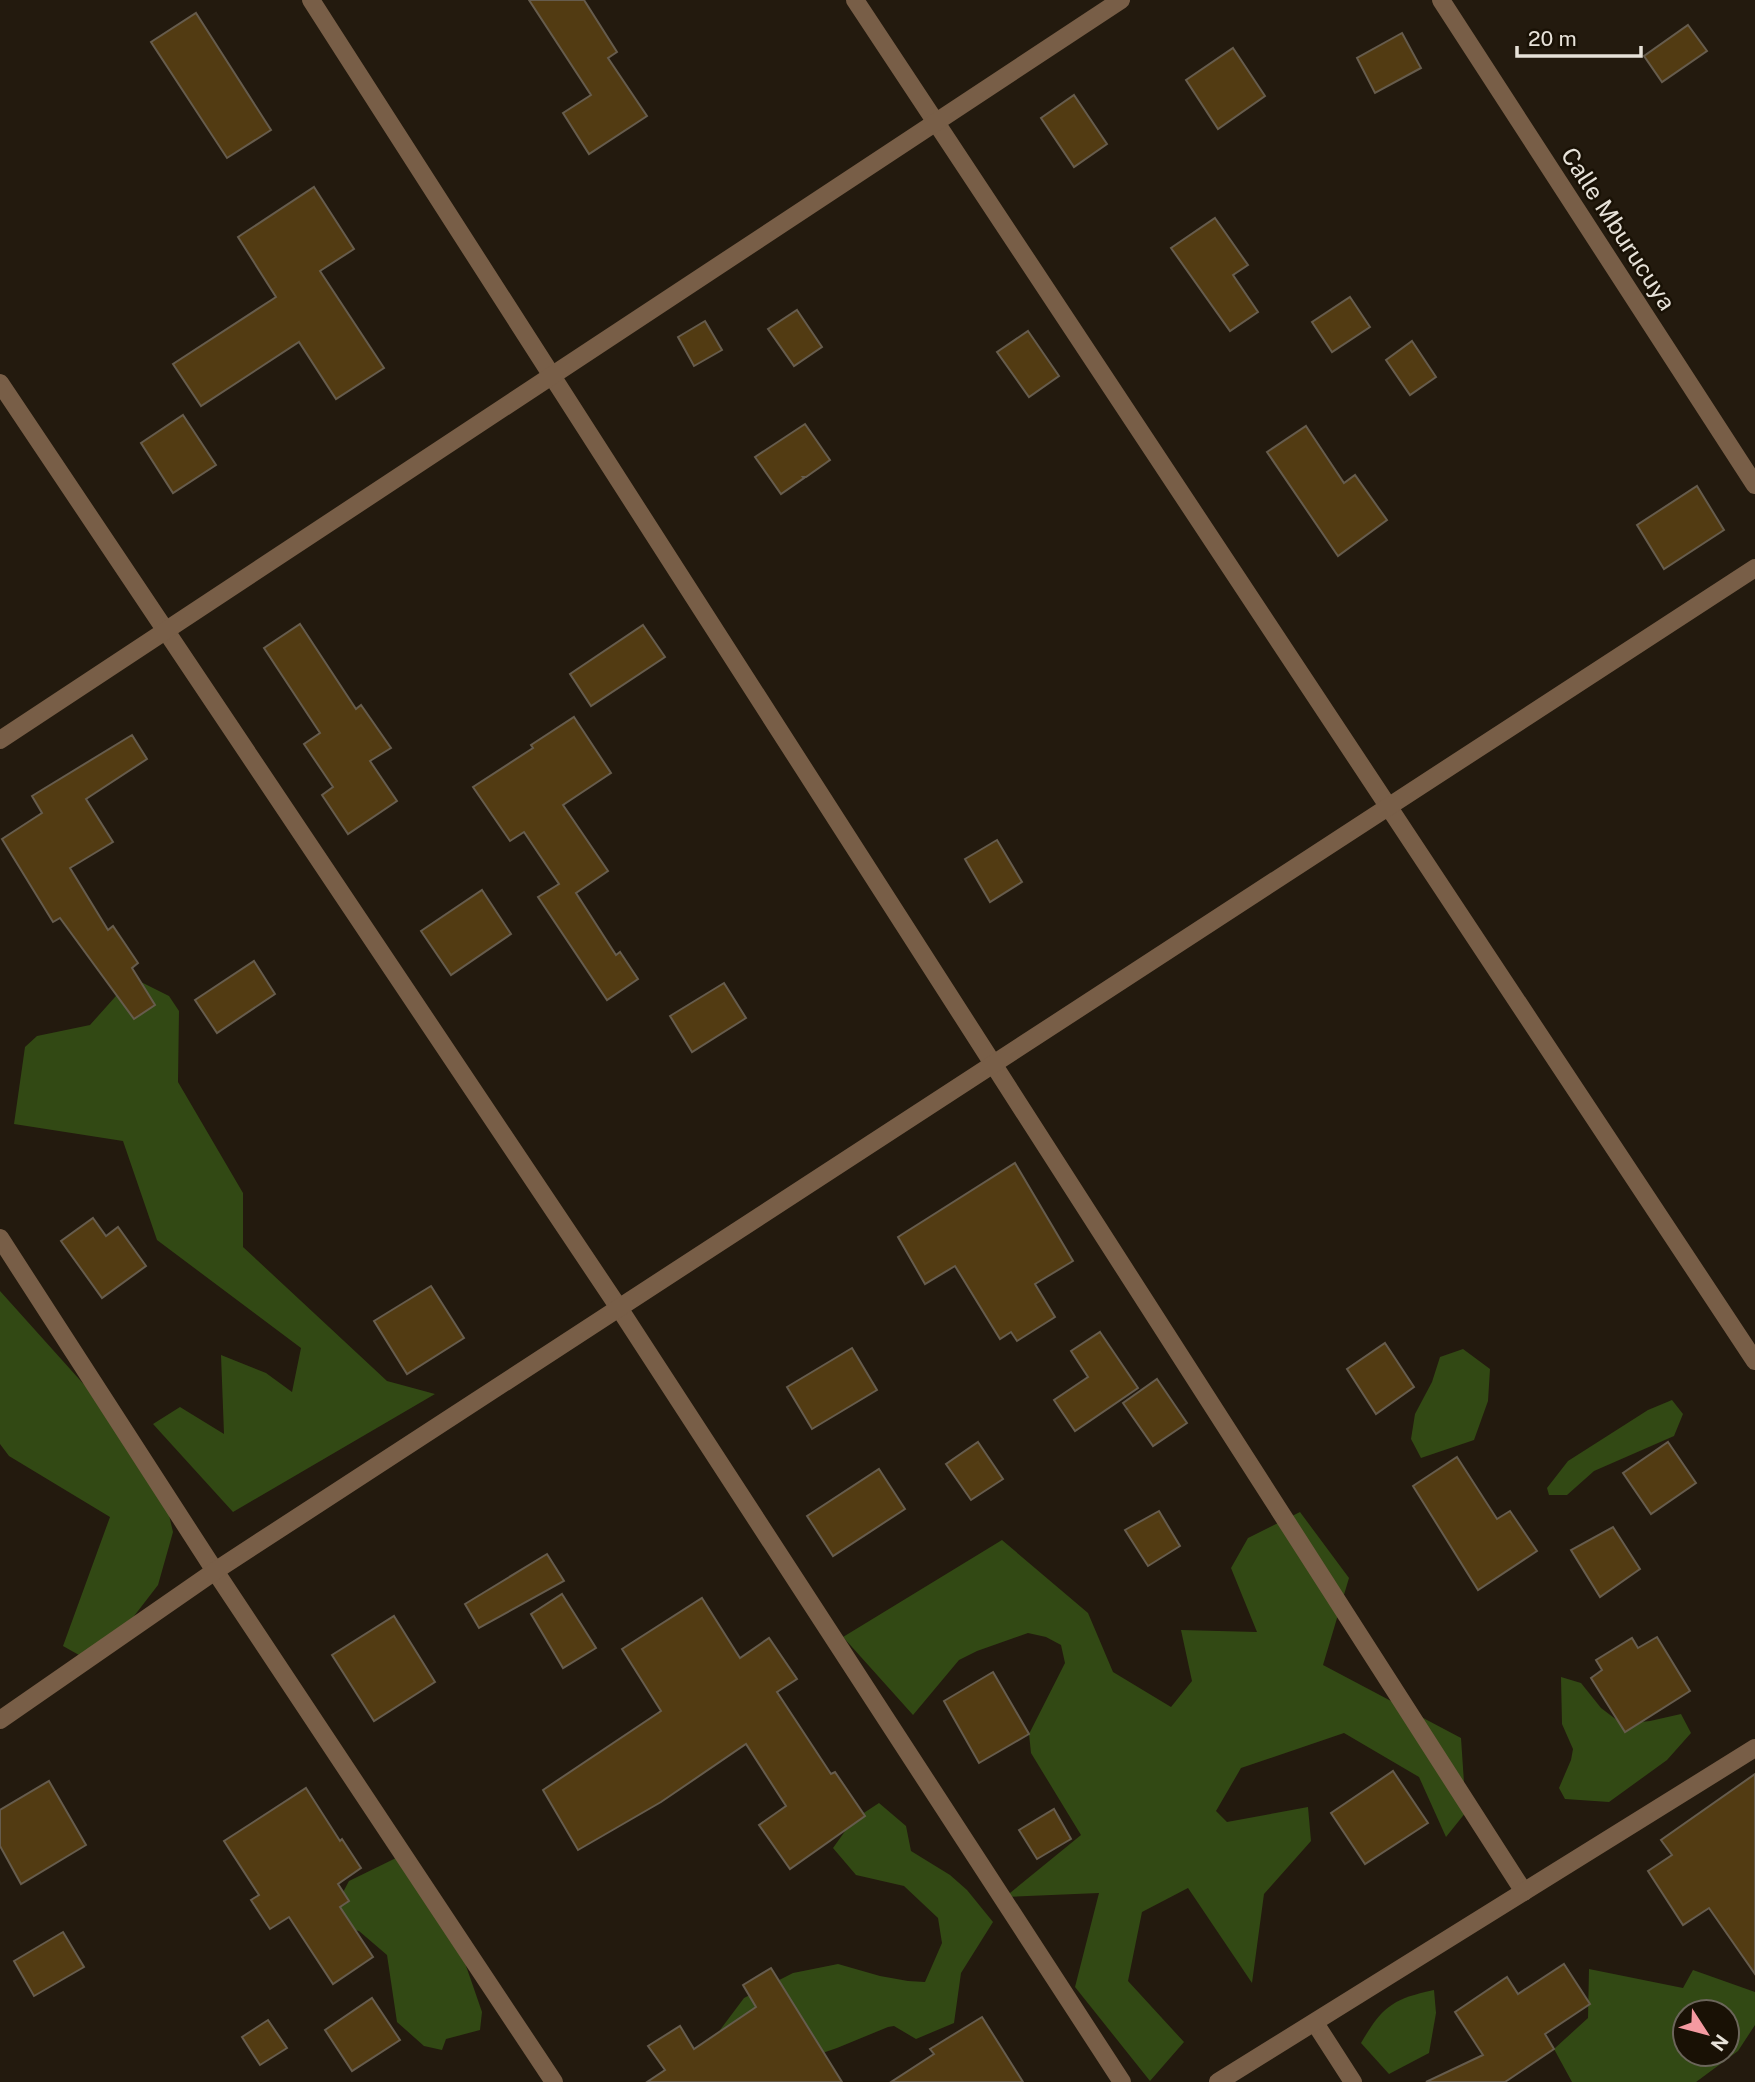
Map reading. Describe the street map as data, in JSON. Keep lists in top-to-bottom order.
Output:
{
  "streets": {
    "street": ["Calle Mburucuya"]
  },
  "scale_bar": "20 m",
  "north": "bottom right"
}
